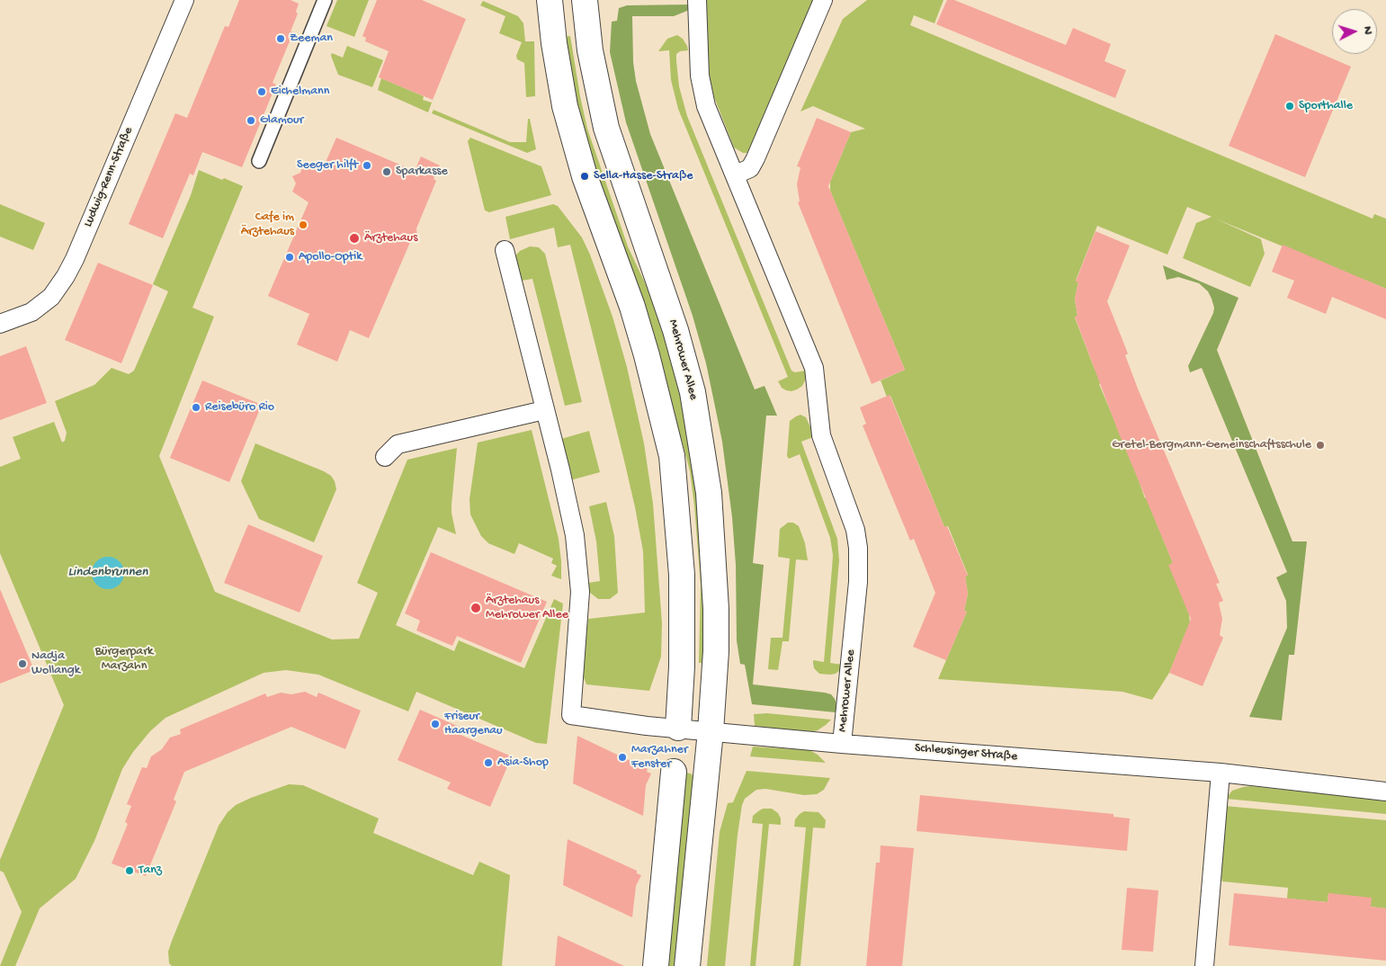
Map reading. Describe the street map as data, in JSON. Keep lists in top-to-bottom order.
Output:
{
  "streets": {
    "main road": ["Mehrower Allee"],
    "street": ["Ludwig-Renn-Straße", "Schleusinger Straße"]
  },
  "crossings": [
    ["Mehrower Allee", "Schleusinger Straße"]
  ],
  "water": ["Lindenbrunnen"],
  "parks": ["Bürgerpark Marzahn"],
  "places": [
    "Zeeman",
    "Eichelmann",
    "Sporthalle",
    "Glamour",
    "Seeger hilft",
    "Sparkasse",
    "Sella-Hasse-Straße",
    "Cafe im Ärztehaus",
    "Ärztehaus",
    "Apollo-Optik",
    "Reisebüro Rio",
    "Gretel-Bergmann-Gemeinschaftsschule",
    "Ärztehaus Mehrower Allee",
    "Nadja Wollangk",
    "Friseur Haargenau",
    "Marzahner Fenster",
    "Asia-Shop",
    "Tanz"
  ],
  "north": "right"
}
